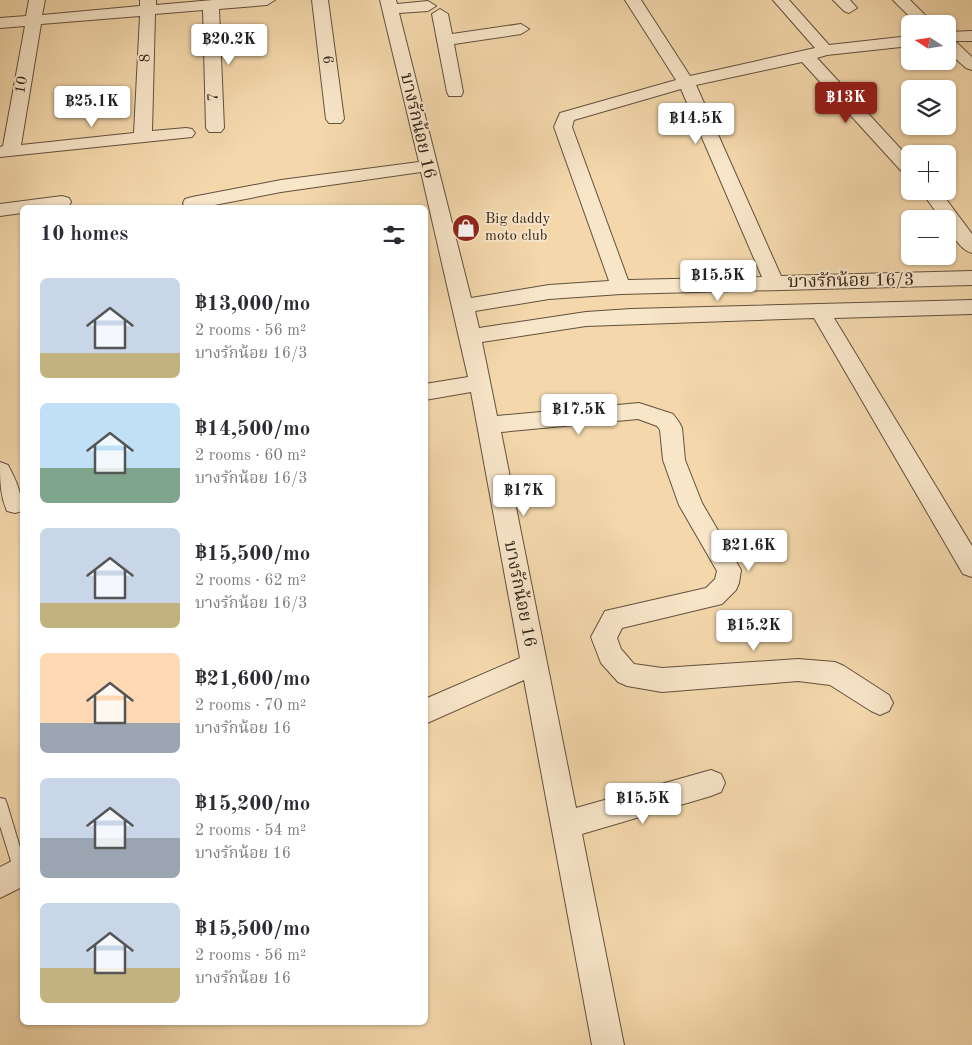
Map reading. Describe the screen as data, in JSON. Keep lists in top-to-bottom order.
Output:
{
  "streets": {
    "street": [
      "8",
      "6",
      "10",
      "7",
      "บางรักน้อย 16",
      "บางรักน้อย 16/3"
    ]
  },
  "crossings": [
    ["บางรักน้อย 16", "บางรักน้อย 16/3"]
  ],
  "places": {
    "shop": ["Big daddy moto club"]
  },
  "north": "left",
  "page": {
    "map_buttons": ["+", "−"],
    "price": [
      "฿20.2K",
      "฿13K",
      "฿25.1K",
      "฿14.5K",
      "฿15.5K",
      "฿17.5K",
      "฿17K",
      "฿21.6K",
      "฿15.2K",
      "฿15.5K"
    ],
    "heading": "10 homes",
    "list": [
      {
        "name": "฿13,000/mo",
        "note": "2 rooms · 56 m² · บางรักน้อย 16/3"
      },
      {
        "name": "฿14,500/mo",
        "note": "2 rooms · 60 m² · บางรักน้อย 16/3"
      },
      {
        "name": "฿15,500/mo",
        "note": "2 rooms · 62 m² · บางรักน้อย 16/3"
      },
      {
        "name": "฿21,600/mo",
        "note": "2 rooms · 70 m² · บางรักน้อย 16"
      },
      {
        "name": "฿15,200/mo",
        "note": "2 rooms · 54 m² · บางรักน้อย 16"
      },
      {
        "name": "฿15,500/mo",
        "note": "2 rooms · 56 m² · บางรักน้อย 16"
      }
    ]
  }
}
